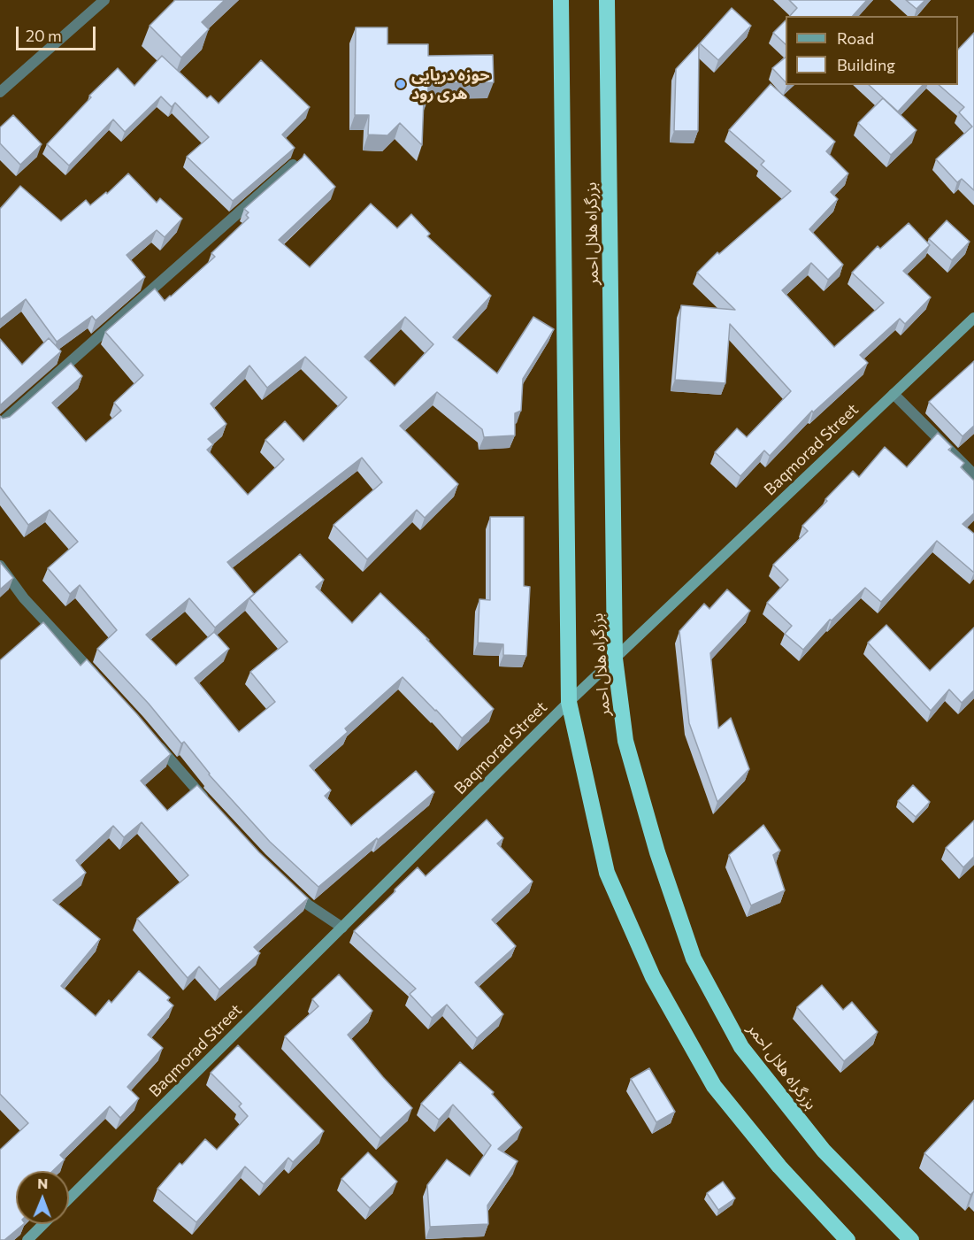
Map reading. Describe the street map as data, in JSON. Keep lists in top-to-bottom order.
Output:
{
  "streets": {
    "highway": ["بزرگراه هلال احمر"],
    "street": ["Baqmorad Street"]
  },
  "crossings": [
    ["بزرگراه هلال احمر", "Baqmorad Street"]
  ],
  "places": ["حوزه دریایی هری رود"],
  "legend": ["Road", "Building"],
  "scale_bar": "20 m",
  "north": "top"
}
